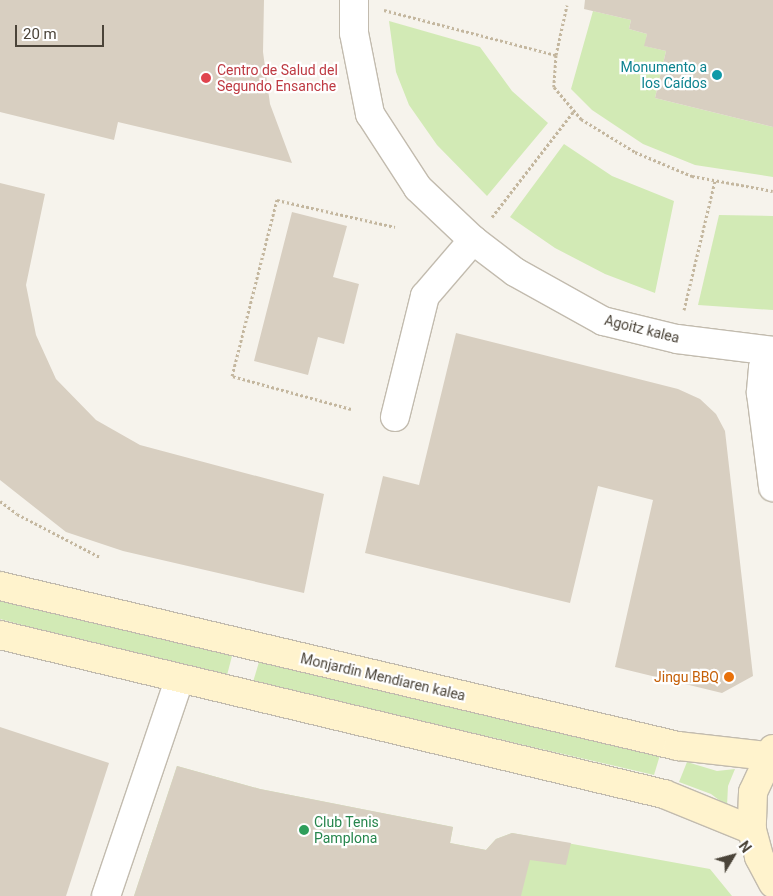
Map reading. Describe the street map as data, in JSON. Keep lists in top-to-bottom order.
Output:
{
  "streets": {
    "main road": ["Monjardin Mendiaren kalea"],
    "street": ["Agoitz kalea"]
  },
  "places": [
    "Monumento a los Caídos",
    "Centro de Salud del Segundo Ensanche",
    "Jingu BBQ",
    "Club Tenis Pamplona"
  ],
  "scale_bar": "20 m",
  "north": "top right"
}
